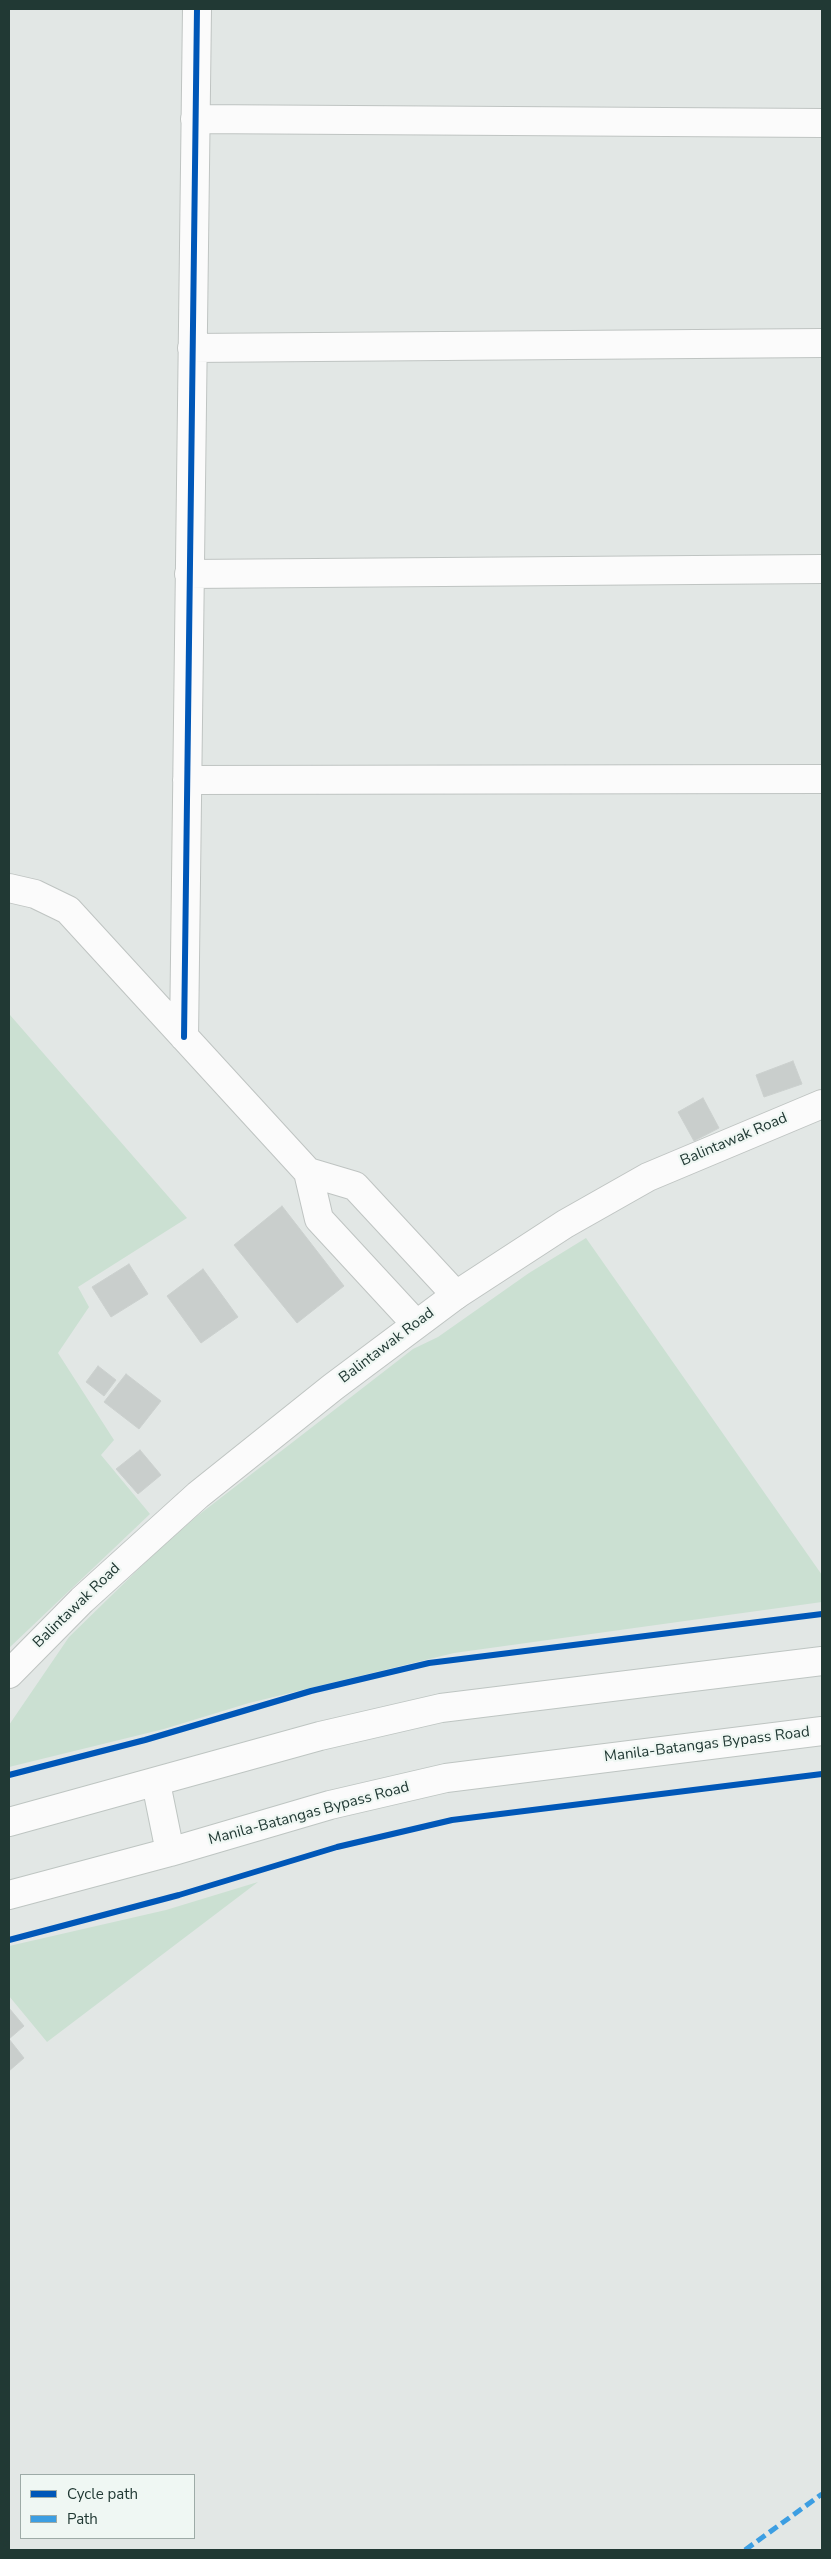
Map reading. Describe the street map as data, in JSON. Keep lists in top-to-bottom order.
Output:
{
  "streets": {
    "street": ["Balintawak Road", "Manila-Batangas Bypass Road"]
  },
  "legend": ["Cycle path", "Path"]
}
